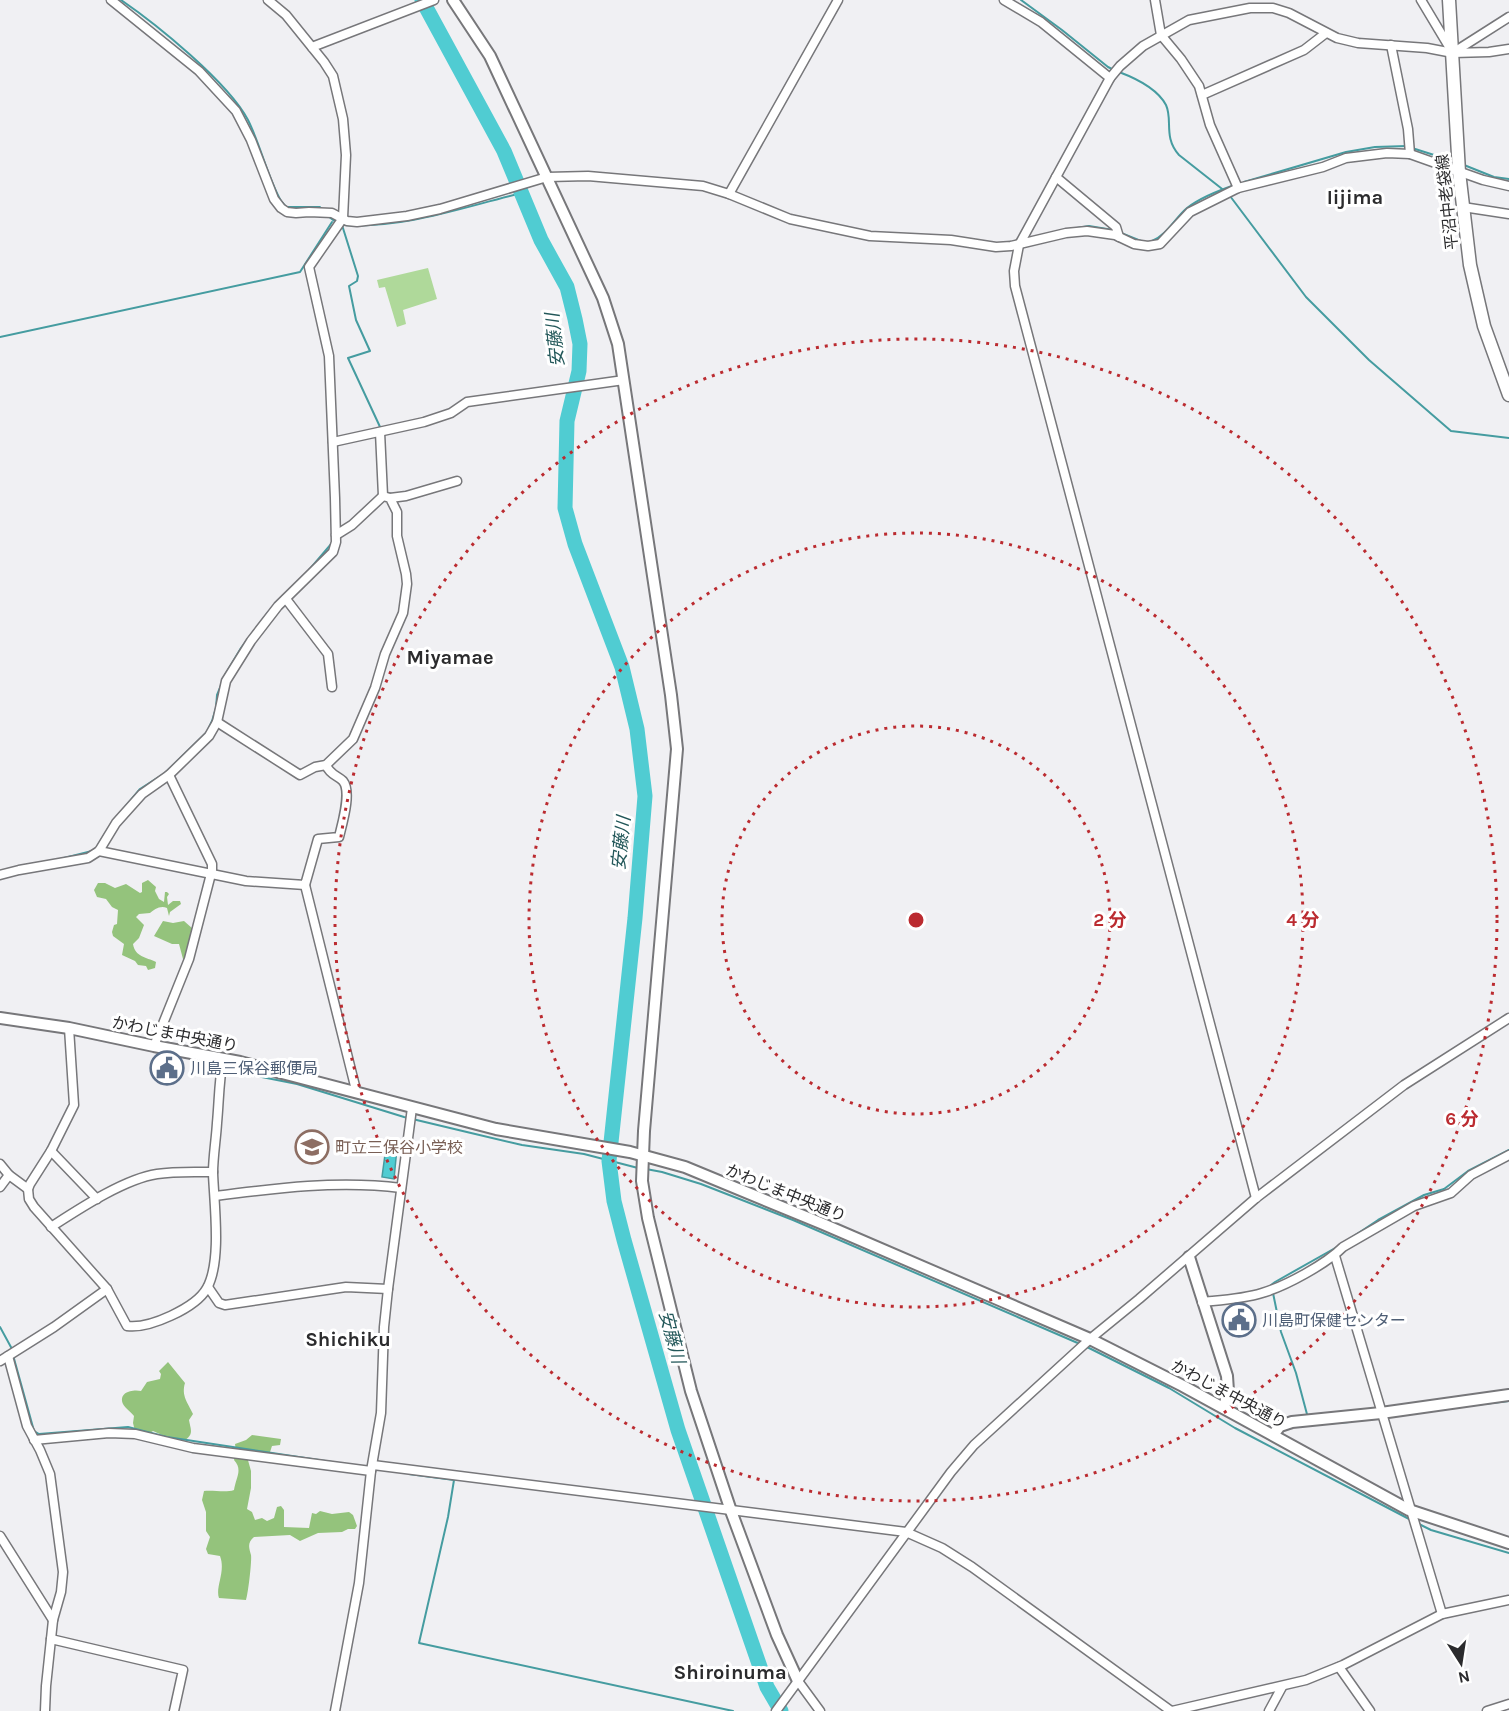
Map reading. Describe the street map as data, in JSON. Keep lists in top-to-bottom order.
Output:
{
  "streets": {
    "main road": ["平沼中老袋線"],
    "street": ["かわじま中央通り"]
  },
  "districts": [
    "Iijima",
    "Miyamae",
    "Shichiku",
    "Shiroinuma"
  ],
  "water": ["安藤川"],
  "places": {
    "public building": ["川島三保谷郵便局", "川島町保健センター"],
    "school or university": ["町立三保谷小学校"]
  },
  "north": "bottom",
  "rings": ["2 分", "4 分", "6 分"]
}
